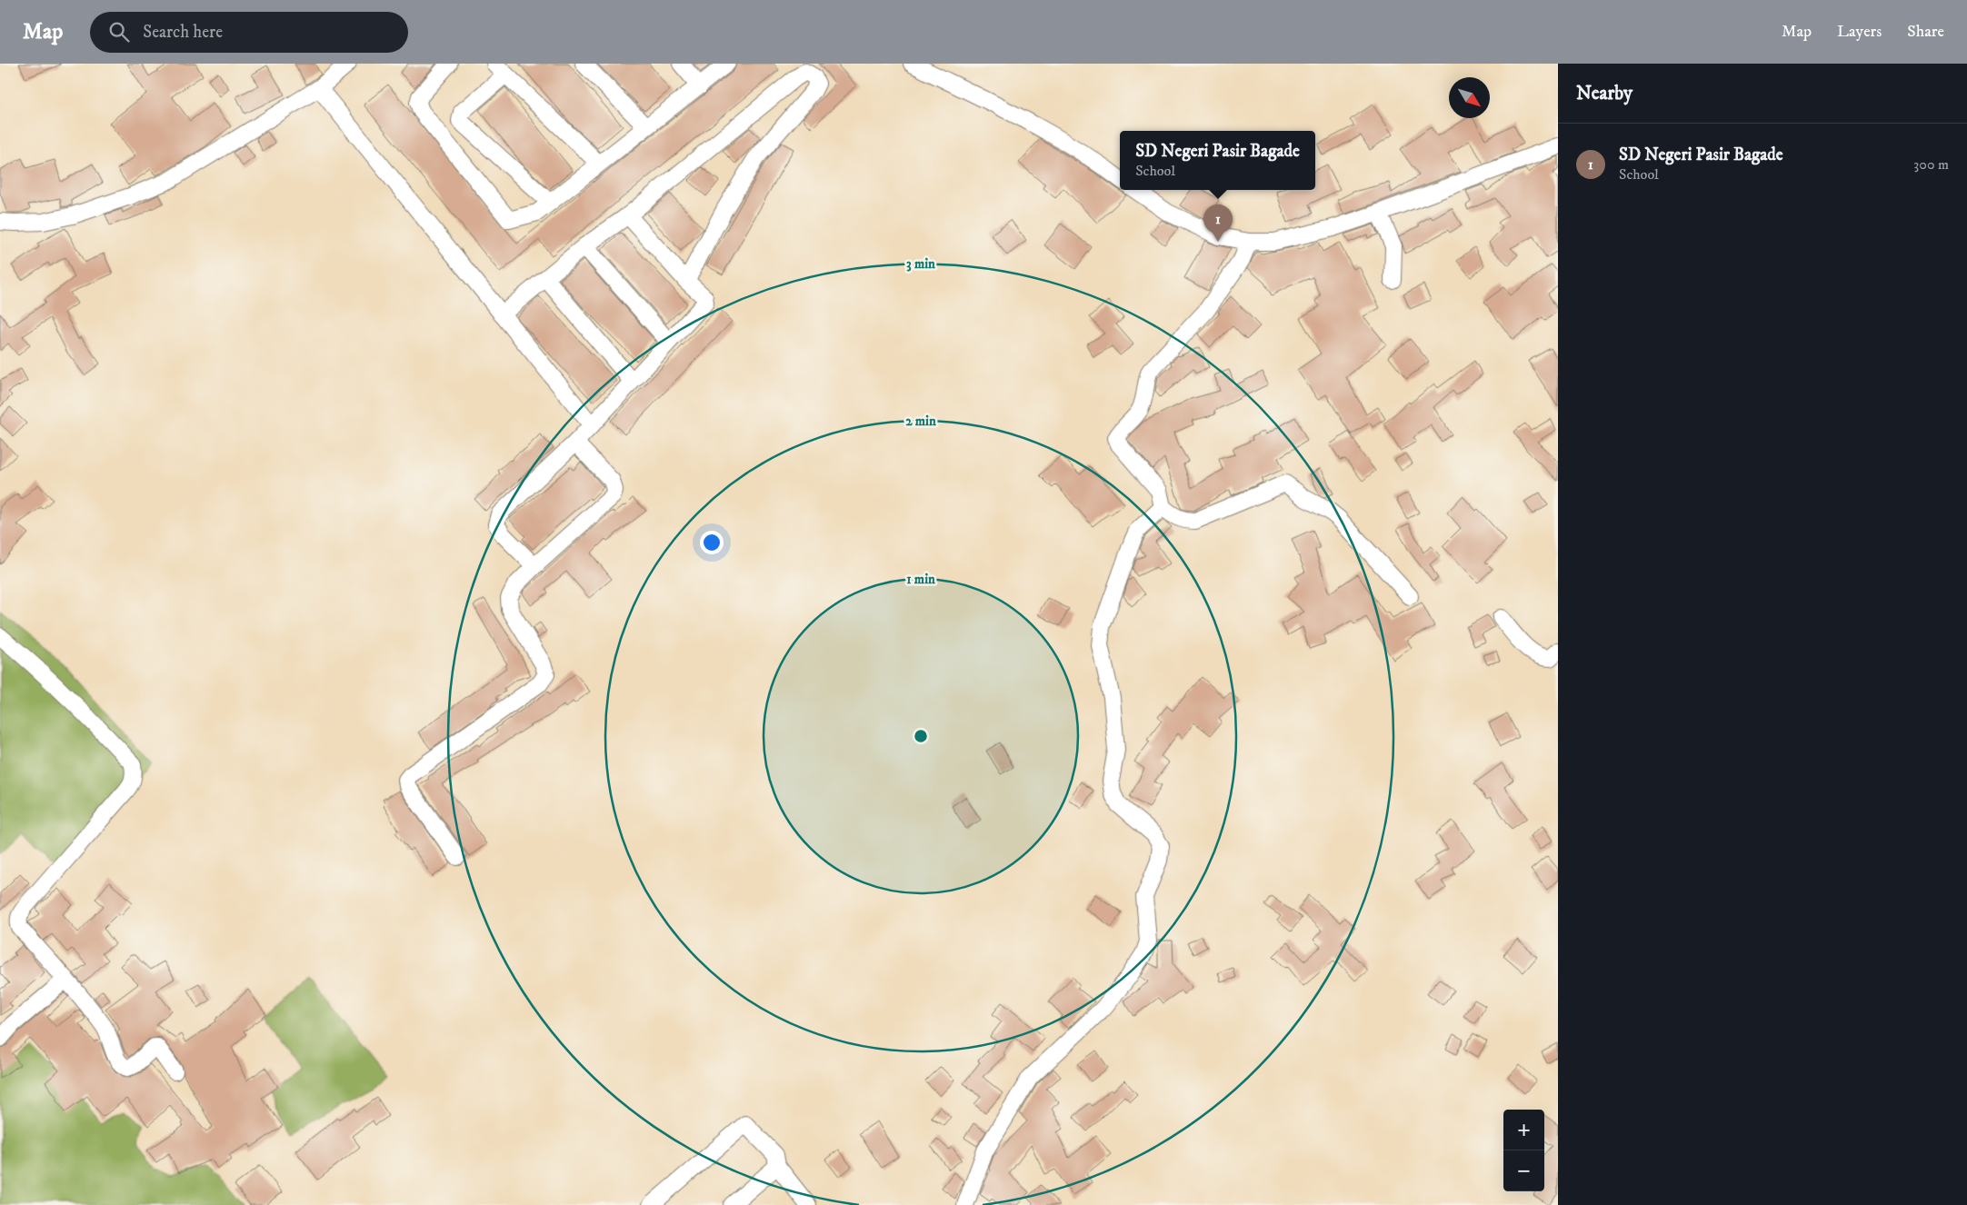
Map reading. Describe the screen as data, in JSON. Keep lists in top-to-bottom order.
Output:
{
  "north": "bottom right",
  "page": {
    "header": "Map",
    "search": "Search here",
    "nav": ["Map", "Layers", "Share"],
    "heading": "Nearby",
    "list": [
      {
        "mark": "1",
        "name": "SD Negeri Pasir Bagade",
        "note": "School",
        "value": "300 m"
      }
    ],
    "popup": ["SD Negeri Pasir Bagade", "School"],
    "pins": "1",
    "map_buttons": ["+", "−"]
  },
  "rings": ["3 min", "2 min", "1 min"]
}
